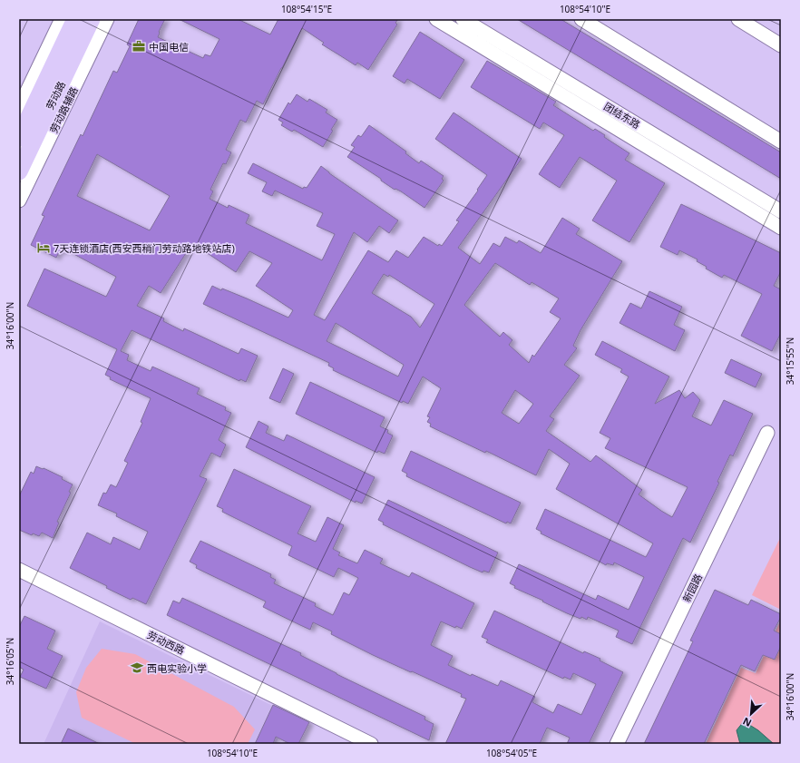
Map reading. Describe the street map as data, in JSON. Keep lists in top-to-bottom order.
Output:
{
  "streets": {
    "main road": ["劳动路"],
    "street": [
      "劳动路辅路",
      "团结东路",
      "新园路",
      "劳动西路"
    ]
  },
  "places": {
    "office": ["中国电信"],
    "hotel": ["7天连锁酒店(西安西稍门劳动路地铁站店)"],
    "school or university": ["西电实验小学"]
  },
  "north": "bottom left",
  "coordinates": [
    "108°54'15\"E",
    "108°54'10\"E",
    "34°16'00\"N",
    "34°15'55\"N",
    "34°16'05\"N",
    "108°54'05\"E"
  ]
}
